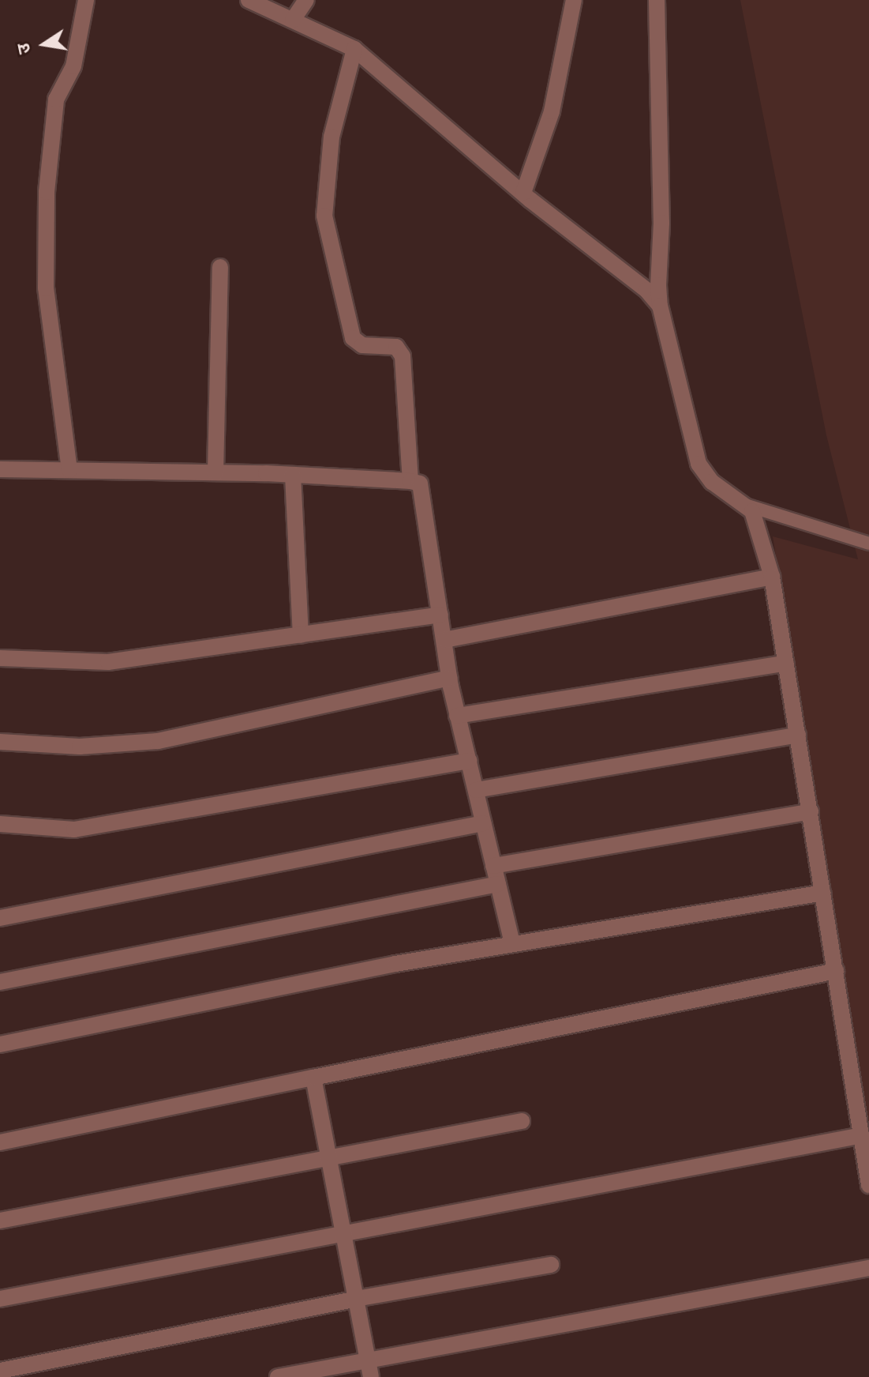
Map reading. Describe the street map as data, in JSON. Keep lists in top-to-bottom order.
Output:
{
  "north": "left"
}
